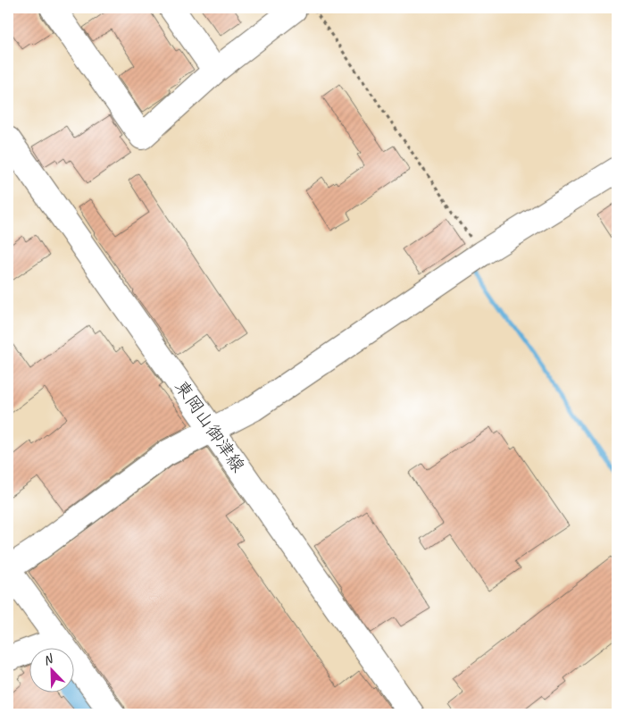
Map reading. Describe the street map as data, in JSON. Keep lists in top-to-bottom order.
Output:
{
  "streets": {
    "street": ["東岡山御津線"]
  },
  "north": "top left"
}
